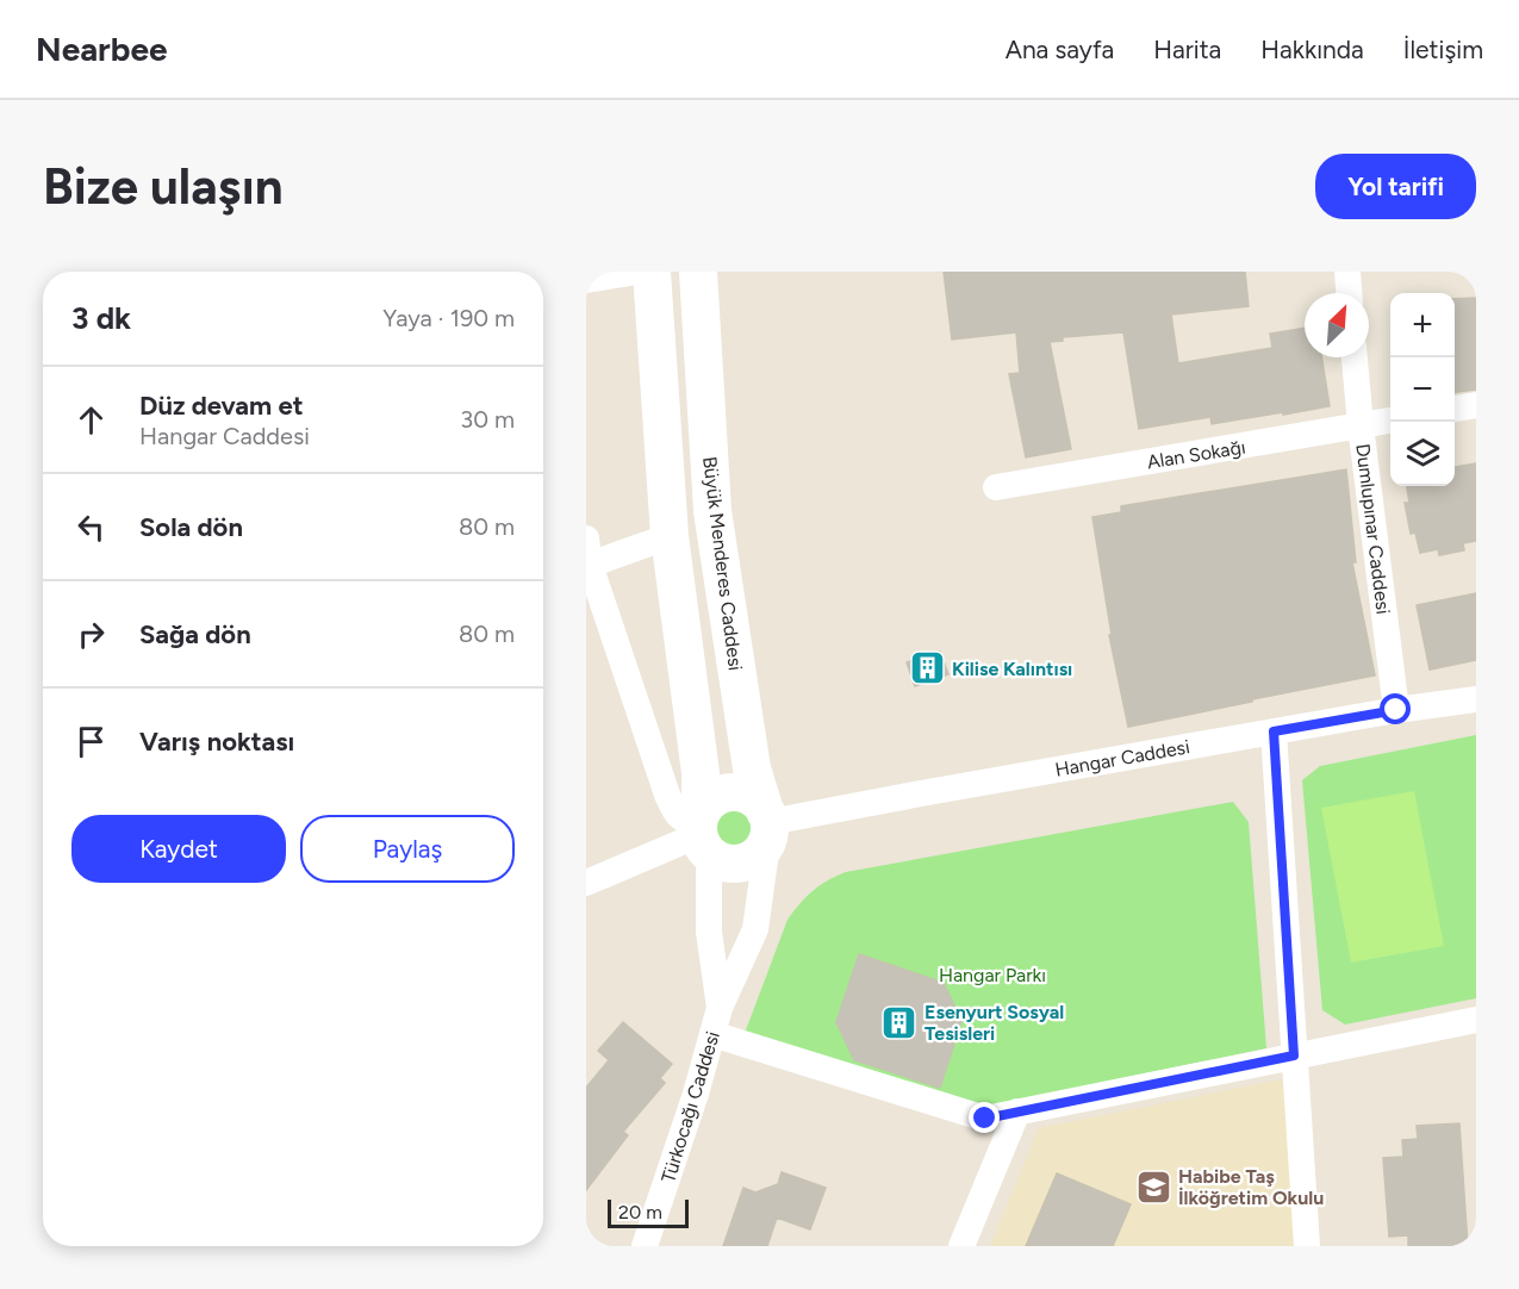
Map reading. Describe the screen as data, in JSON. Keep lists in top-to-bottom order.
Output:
{
  "streets": {
    "street": [
      "Alan Sokağı",
      "Dumlupınar Caddesi",
      "Büyük Menderes Caddesi",
      "Hangar Caddesi",
      "Türkocağı Caddesi"
    ]
  },
  "crossings": [
    ["Alan Sokağı", "Dumlupınar Caddesi"],
    ["Dumlupınar Caddesi", "Hangar Caddesi"],
    ["Büyük Menderes Caddesi", "Hangar Caddesi"],
    ["Büyük Menderes Caddesi", "Türkocağı Caddesi"],
    ["Hangar Caddesi", "Türkocağı Caddesi"]
  ],
  "parks": ["Hangar Parkı"],
  "places": {
    "building": ["Kilise Kalıntısı", "Esenyurt Sosyal Tesisleri"],
    "school or university": ["Habibe Taş İlköğretim Okulu"]
  },
  "scale_bar": "20 m",
  "north": "top right",
  "page": {
    "header": "Nearbee",
    "nav": [
      "Ana sayfa",
      "Harita",
      "Hakkında",
      "İletişim"
    ],
    "buttons": [
      "Yol tarifi",
      ["Kaydet", "Paylaş"]
    ],
    "title": "Bize ulaşın",
    "heading": ["3 dk", "Yaya · 190 m"],
    "map_buttons": ["+", "−"],
    "list": [
      ["Düz devam et", "Hangar Caddesi", "30 m"],
      ["Sola dön", "80 m"],
      ["Sağa dön", "80 m"],
      "Varış noktası"
    ],
    "scale": "20 m"
  }
}
